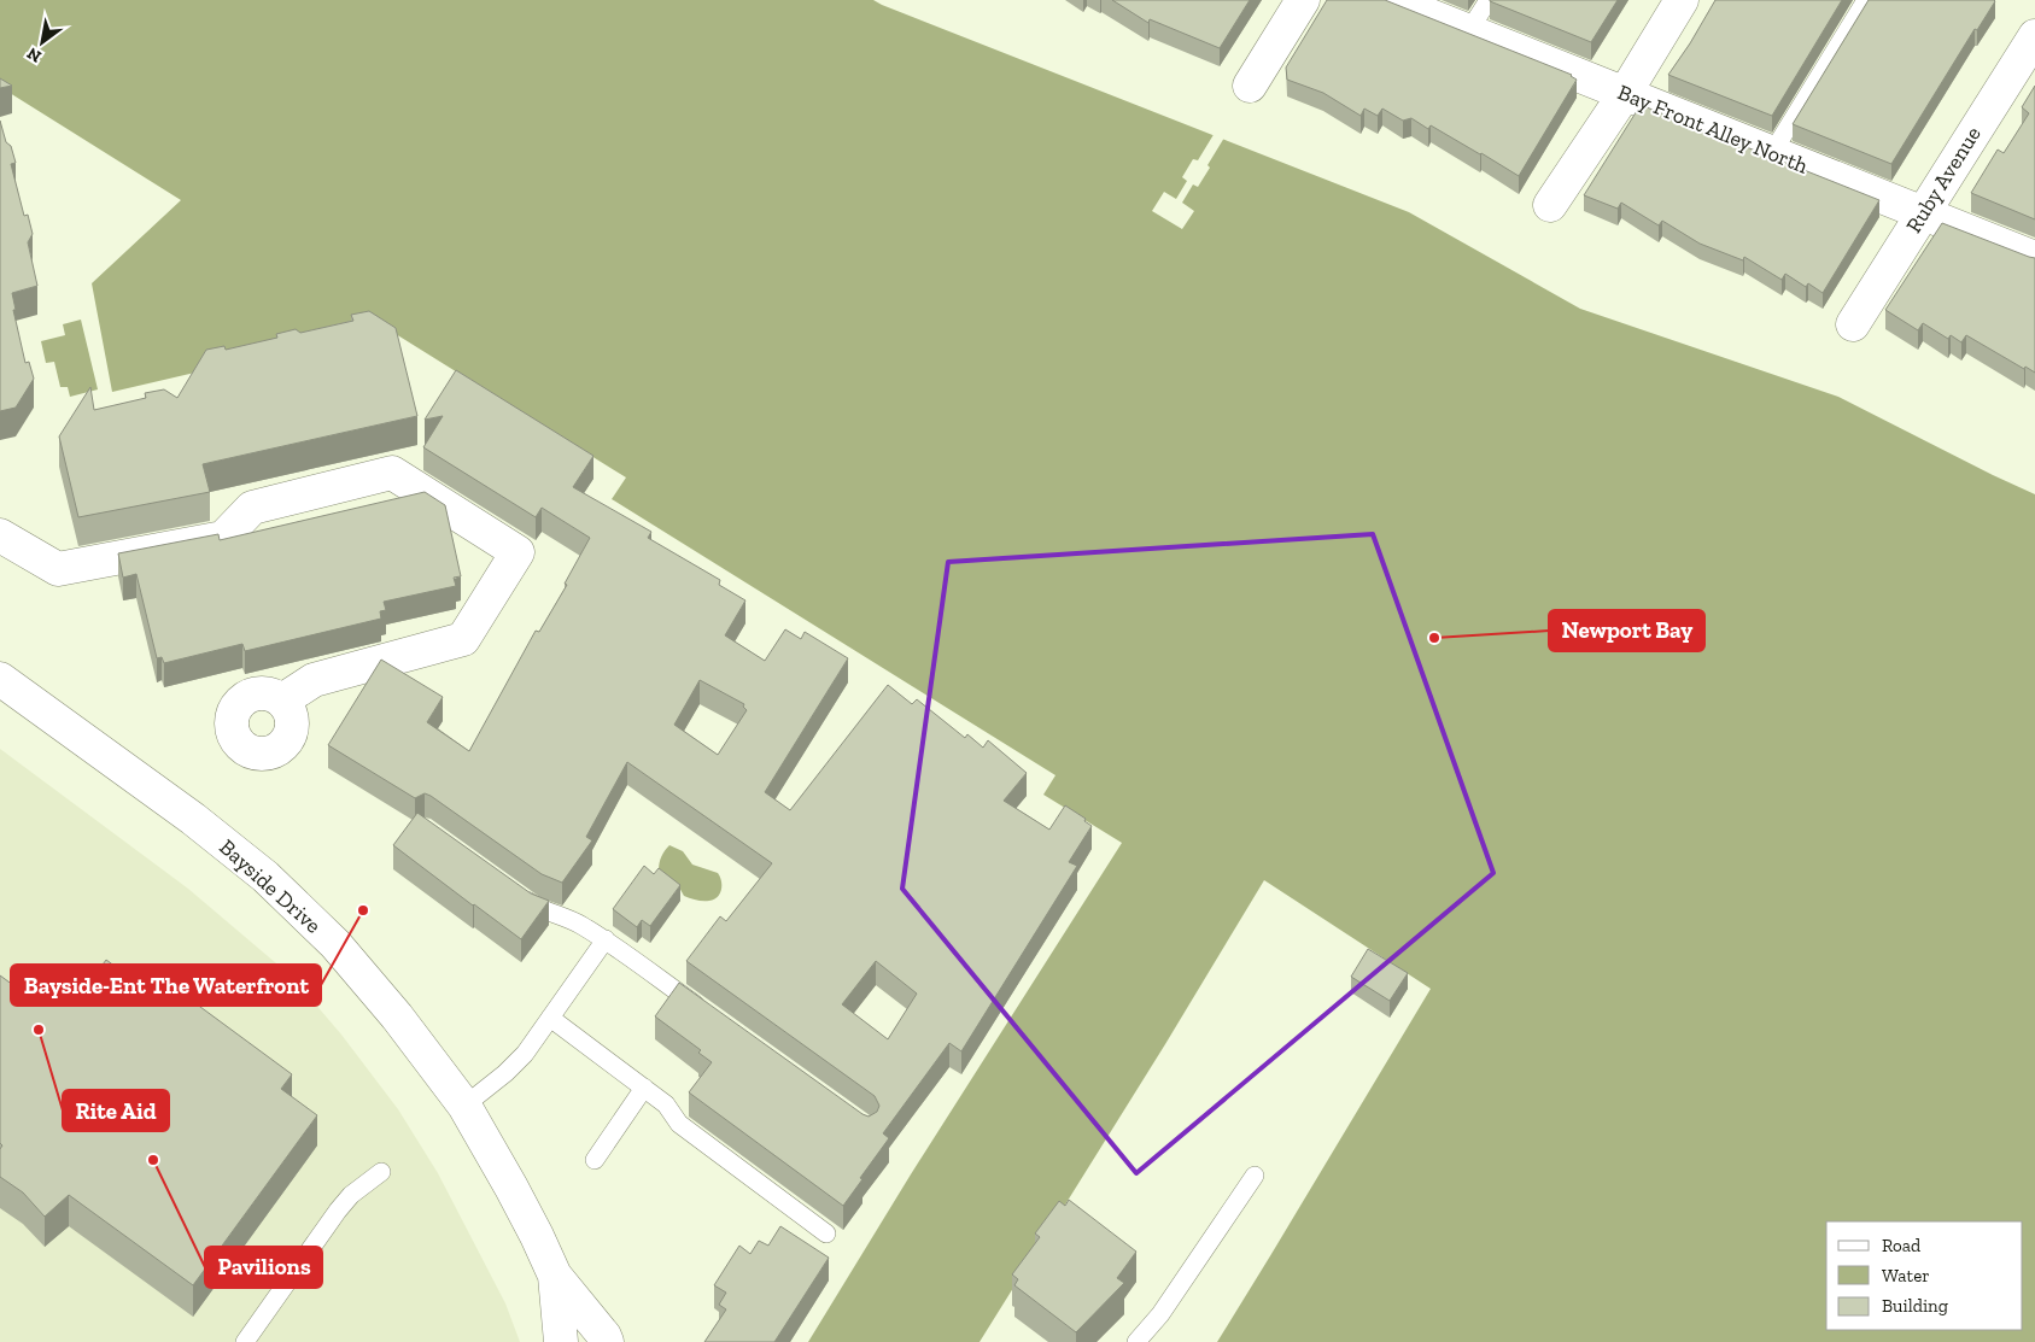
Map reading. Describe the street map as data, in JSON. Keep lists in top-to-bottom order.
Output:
{
  "streets": {
    "street": ["Bay Front Alley North", "Ruby Avenue", "Bayside Drive"]
  },
  "crossings": [
    ["Bay Front Alley North", "Ruby Avenue"]
  ],
  "places": [
    "Newport Bay",
    "Bayside-Ent The Waterfront",
    "Rite Aid",
    "Pavilions"
  ],
  "legend": ["Road", "Water", "Building"],
  "north": "bottom left"
}
